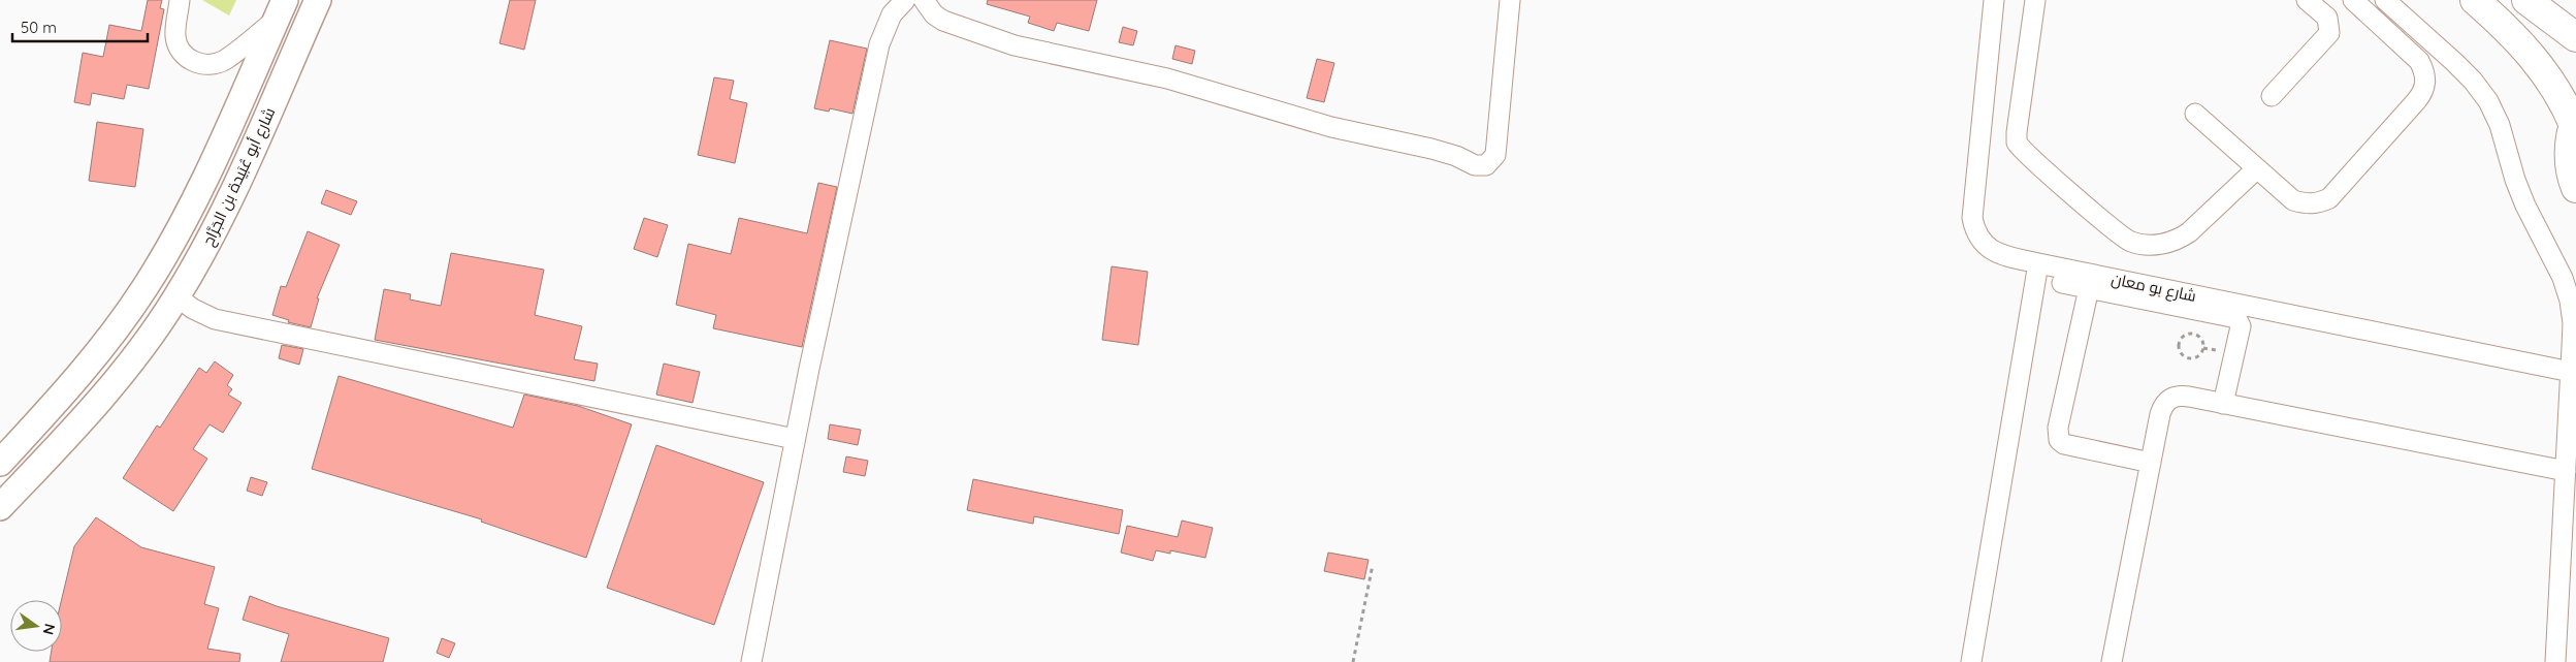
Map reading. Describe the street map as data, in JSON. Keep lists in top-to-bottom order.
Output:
{
  "streets": {
    "main road": ["شارع أبو عُبَيدة بن الجَرَّاح"],
    "street": ["شارع بو معان"]
  },
  "scale_bar": "50 m",
  "north": "right"
}
